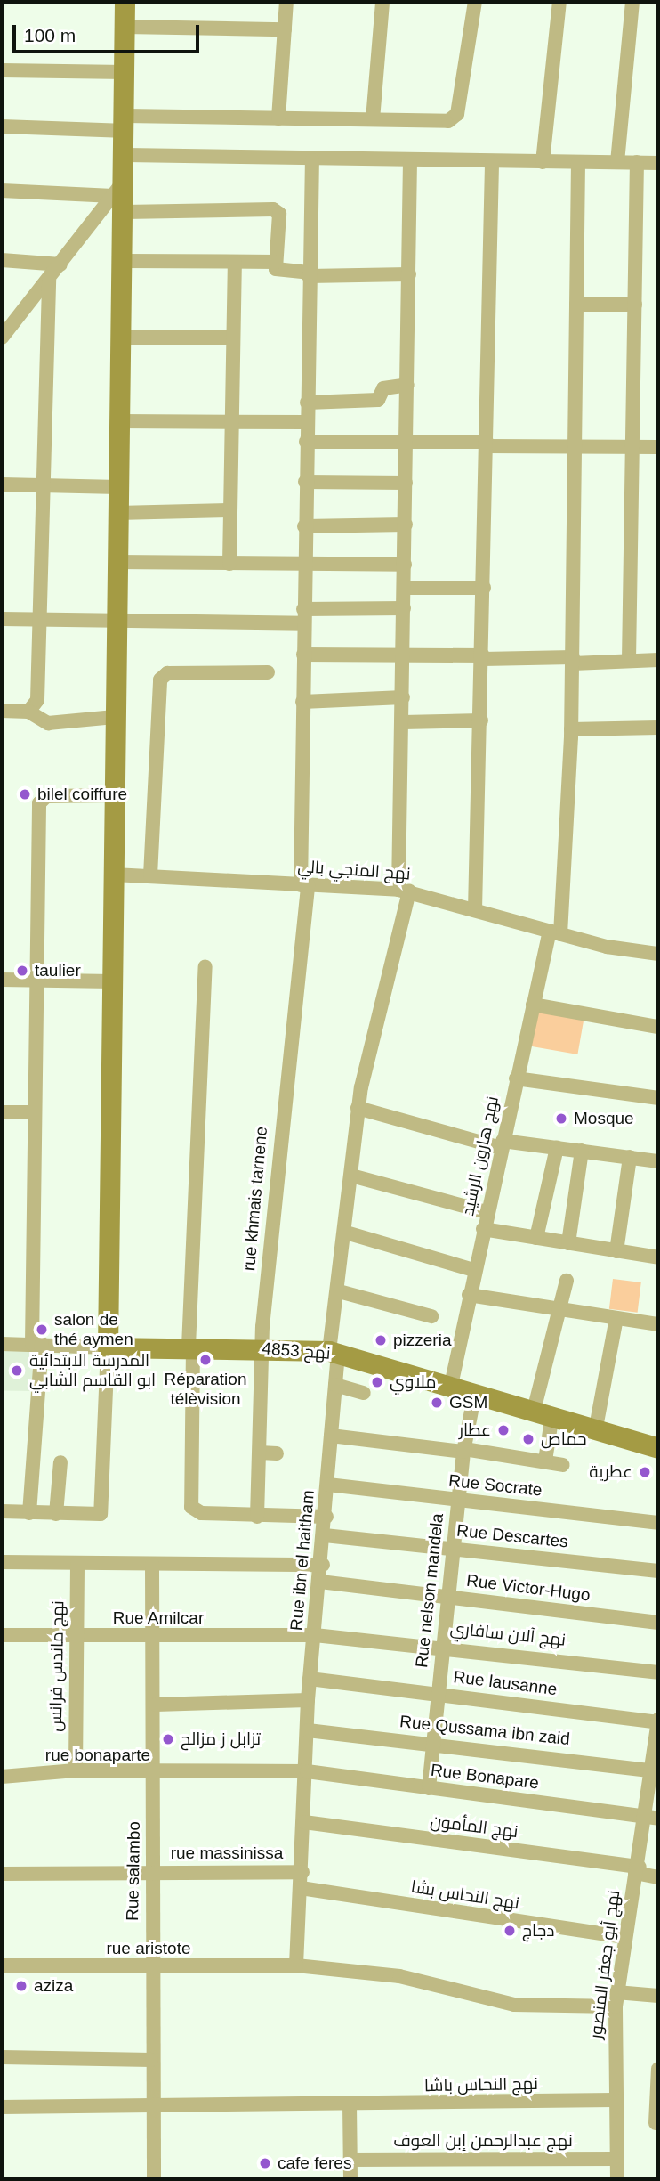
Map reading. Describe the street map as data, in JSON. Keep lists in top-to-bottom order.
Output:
{
  "streets": {
    "street": [
      "نهج المنجي بالي",
      "نهج هارون الرشيد",
      "rue khmais tarnene",
      "نهج 4853",
      "Rue Socrate",
      "Rue Descartes",
      "Rue ibn el haitham",
      "Rue Victor-Hugo",
      "Rue nelson mandela",
      "Rue Amilcar",
      "نهج آلان سافاري",
      "نهج ماندس فرانس",
      "Rue lausanne",
      "Rue Qussama ibn zaid",
      "rue bonaparte",
      "Rue Bonapare",
      "نهج المأمون",
      "rue massinissa",
      "Rue salambo",
      "نهج النحاس بشا",
      "rue aristote",
      "نهج أبو جعفر المنصور",
      "نهج النحاس باشا",
      "نهج عبدالرحمن إبن العوف"
    ]
  },
  "crossings": [
    ["نهج المنجي بالي", "نهج هارون الرشيد"],
    ["نهج المنجي بالي", "rue khmais tarnene"],
    ["نهج المنجي بالي", "Rue ibn el haitham"],
    ["نهج هارون الرشيد", "نهج 4853"],
    ["rue khmais tarnene", "نهج 4853"],
    ["نهج 4853", "Rue ibn el haitham"],
    ["نهج 4853", "Rue nelson mandela"],
    ["Rue Socrate", "Rue ibn el haitham"],
    ["Rue Socrate", "Rue nelson mandela"],
    ["Rue Descartes", "Rue ibn el haitham"],
    ["Rue Descartes", "Rue nelson mandela"],
    ["Rue ibn el haitham", "Rue Victor-Hugo"],
    ["Rue ibn el haitham", "Rue Amilcar"],
    ["Rue ibn el haitham", "نهج آلان سافاري"],
    ["Rue ibn el haitham", "Rue lausanne"],
    ["Rue ibn el haitham", "Rue Qussama ibn zaid"],
    ["Rue ibn el haitham", "rue bonaparte"],
    ["Rue ibn el haitham", "Rue Bonapare"],
    ["Rue ibn el haitham", "نهج المأمون"],
    ["Rue ibn el haitham", "rue massinissa"],
    ["Rue ibn el haitham", "نهج النحاس بشا"],
    ["Rue ibn el haitham", "rue aristote"],
    ["Rue Victor-Hugo", "Rue nelson mandela"],
    ["Rue nelson mandela", "نهج آلان سافاري"],
    ["Rue nelson mandela", "Rue lausanne"],
    ["Rue nelson mandela", "Rue Qussama ibn zaid"],
    ["Rue nelson mandela", "Rue Bonapare"],
    ["Rue Amilcar", "نهج آلان سافاري"],
    ["Rue Amilcar", "نهج ماندس فرانس"],
    ["Rue Amilcar", "Rue salambo"],
    ["نهج ماندس فرانس", "rue bonaparte"],
    ["Rue lausanne", "نهج أبو جعفر المنصور"],
    ["Rue Qussama ibn zaid", "نهج أبو جعفر المنصور"],
    ["rue bonaparte", "Rue Bonapare"],
    ["rue bonaparte", "Rue salambo"],
    ["Rue Bonapare", "نهج أبو جعفر المنصور"],
    ["نهج المأمون", "نهج أبو جعفر المنصور"],
    ["rue massinissa", "Rue salambo"],
    ["Rue salambo", "rue aristote"],
    ["Rue salambo", "نهج النحاس باشا"],
    ["نهج النحاس بشا", "نهج أبو جعفر المنصور"],
    ["rue aristote", "نهج أبو جعفر المنصور"],
    ["نهج أبو جعفر المنصور", "نهج النحاس باشا"],
    ["نهج أبو جعفر المنصور", "نهج عبدالرحمن إبن العوف"]
  ],
  "places": [
    "bilel coiffure",
    "taulier",
    "Mosque",
    "salon de thé aymen",
    "pizzeria",
    "Réparation télèvision",
    "المدرسة الابتدائية ابو القاسم الشابي",
    "ملاوي",
    "GSM",
    "عطار",
    "حماص",
    "عطرية",
    "تزابل ز مزالح",
    "دجاج",
    "aziza",
    "cafe feres"
  ],
  "scale_bar": "100 m"
}
